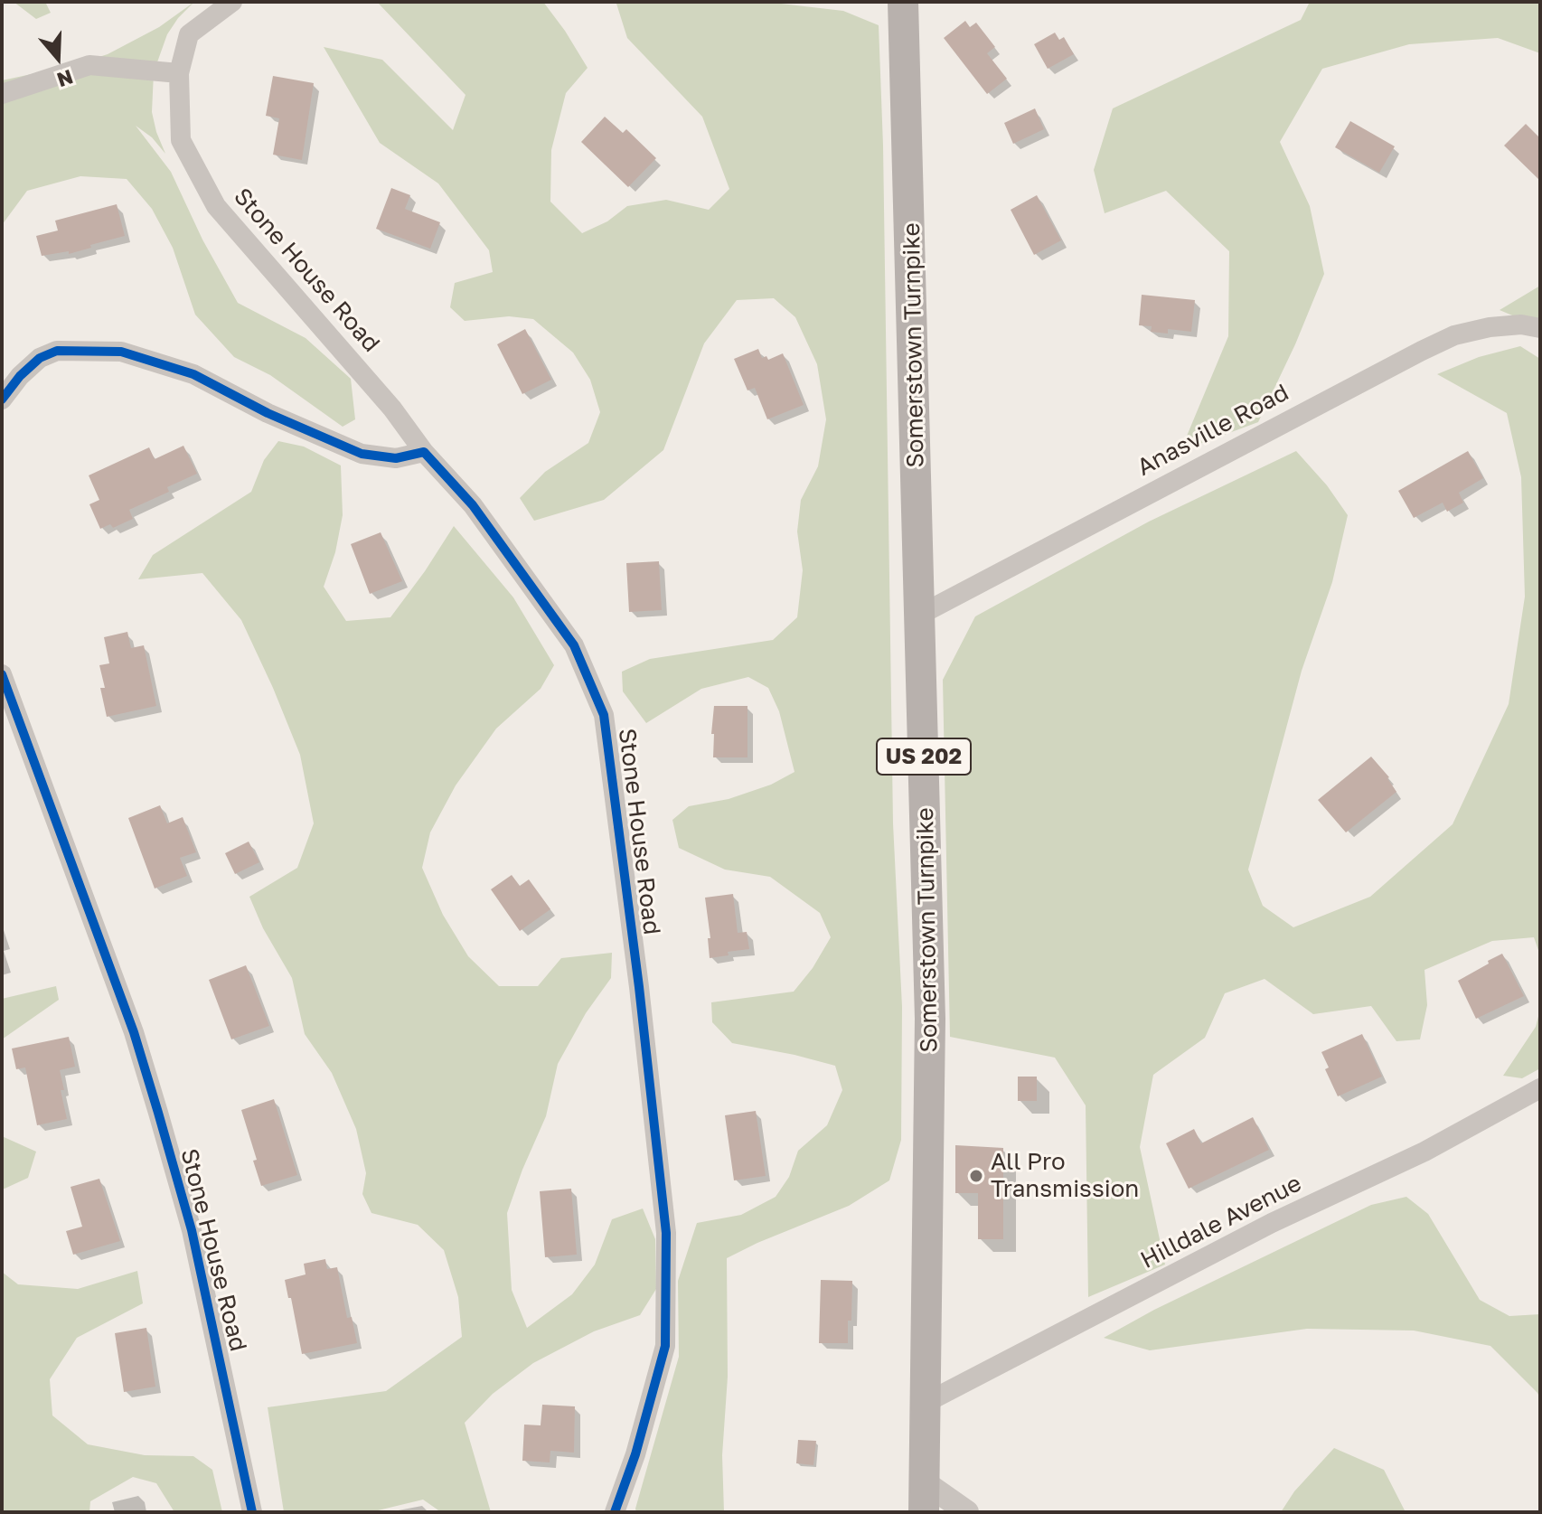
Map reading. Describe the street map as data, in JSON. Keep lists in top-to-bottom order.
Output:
{
  "streets": {
    "main road": ["Somerstown Turnpike", "US 202"],
    "street": ["Stone House Road", "Anasville Road", "Hilldale Avenue"]
  },
  "crossings": [
    ["Somerstown Turnpike", "Anasville Road"],
    ["Somerstown Turnpike", "Hilldale Avenue"]
  ],
  "places": ["All Pro Transmission"],
  "north": "bottom"
}
